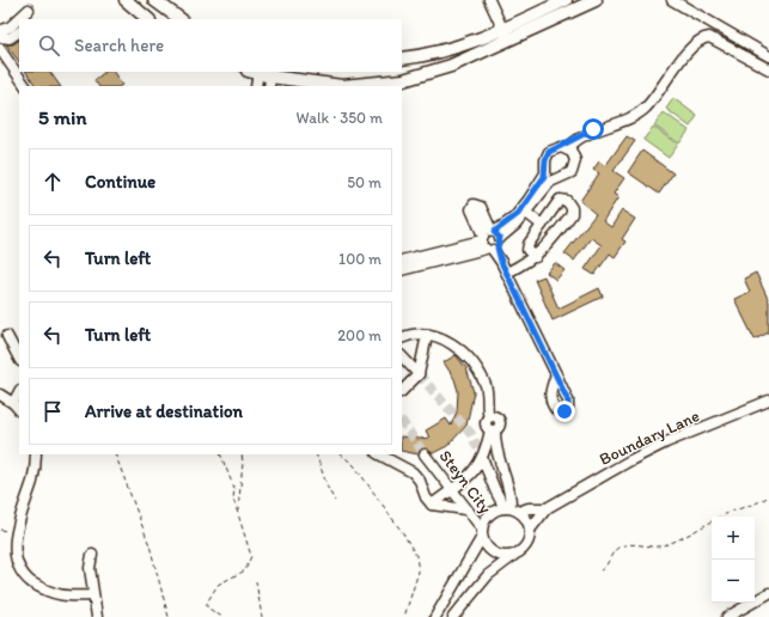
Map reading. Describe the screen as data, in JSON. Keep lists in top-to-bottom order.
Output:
{
  "streets": {
    "street": ["Boundary Lane", "Steyn City"]
  },
  "crossings": [
    ["Boundary Lane", "Steyn City"]
  ],
  "page": {
    "search": "Search here",
    "heading": ["5 min", "Walk · 350 m"],
    "list": [
      ["Continue", "50 m"],
      ["Turn left", "100 m"],
      ["Turn left", "200 m"],
      "Arrive at destination"
    ],
    "map_buttons": ["+", "−"]
  }
}
